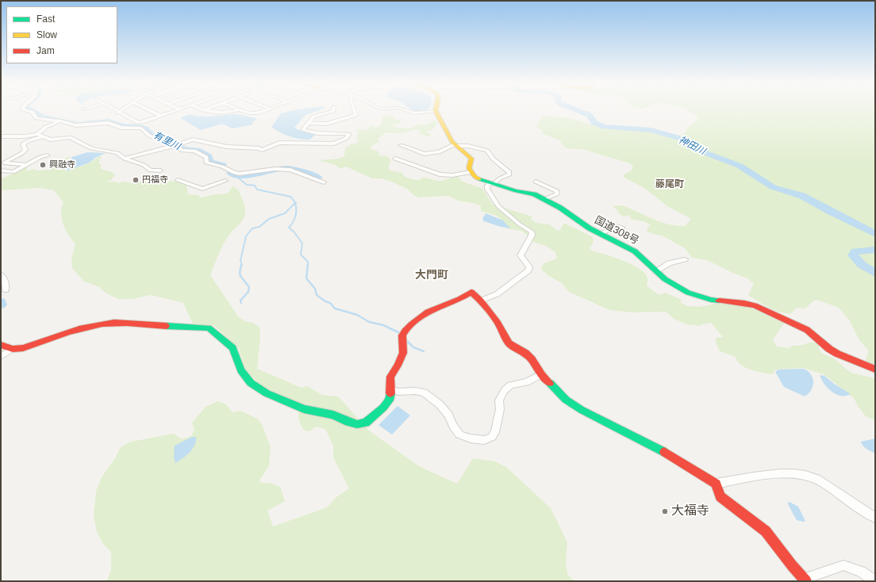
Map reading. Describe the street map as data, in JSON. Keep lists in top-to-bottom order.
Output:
{
  "streets": {
    "main road": ["国道308号"]
  },
  "districts": ["藤尾町", "大門町"],
  "water": ["有里川", "神田川"],
  "places": ["興融寺", "円福寺", "大福寺"],
  "legend": ["Fast", "Slow", "Jam"]
}
